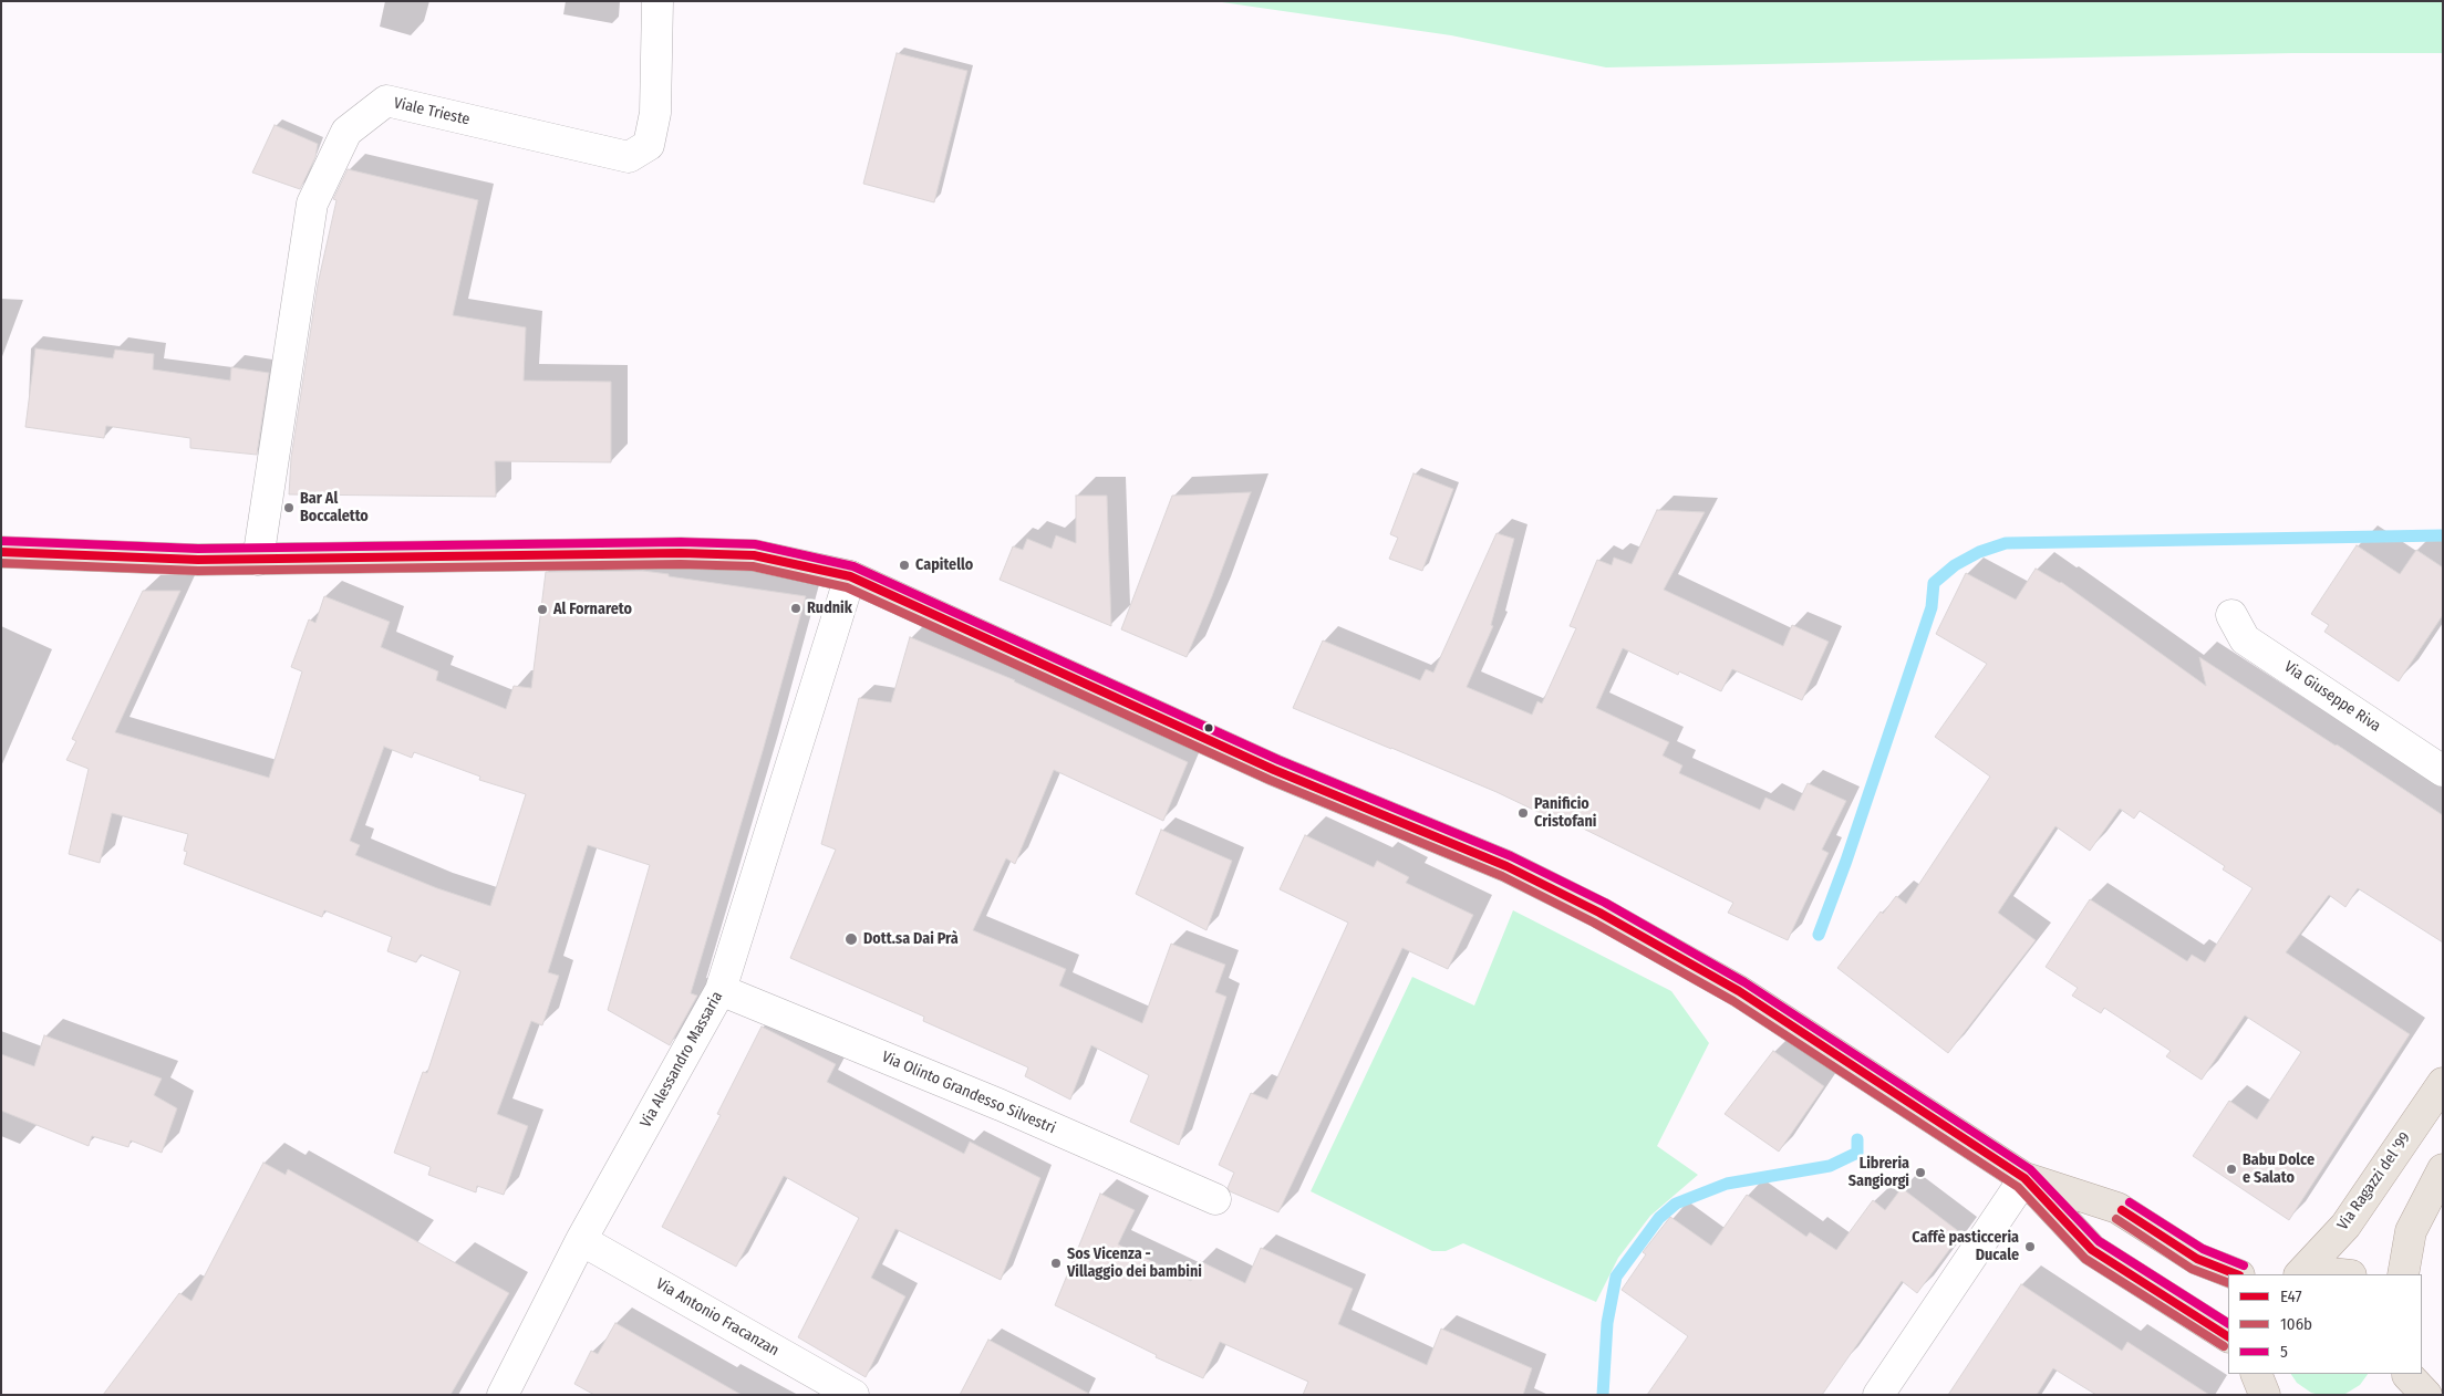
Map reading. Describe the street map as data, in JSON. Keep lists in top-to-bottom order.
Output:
{
  "streets": {
    "main road": ["Via Ragazzi del '99"],
    "street": [
      "Viale Trieste",
      "Via Giuseppe Riva",
      "Via Alessandro Massaria",
      "Via Olinto Grandesso Silvestri",
      "Via Antonio Fracanzan"
    ]
  },
  "crossings": [
    ["Via Alessandro Massaria", "Via Olinto Grandesso Silvestri"],
    ["Via Alessandro Massaria", "Via Antonio Fracanzan"]
  ],
  "places": [
    "Bar Al Boccaletto",
    "Capitello",
    "Rudnik",
    "Al Fornareto",
    "Panificio Cristofani",
    "Dott.sa Dai Prà",
    "Babu Dolce e Salato",
    "Libreria Sangiorgi",
    "Caffè pasticceria Ducale",
    "Sos Vicenza - Villaggio dei bambini"
  ],
  "lines": ["transit line 5", "transit line E47", "transit line 106b"],
  "legend": ["E47", "106b", "5"]
}
